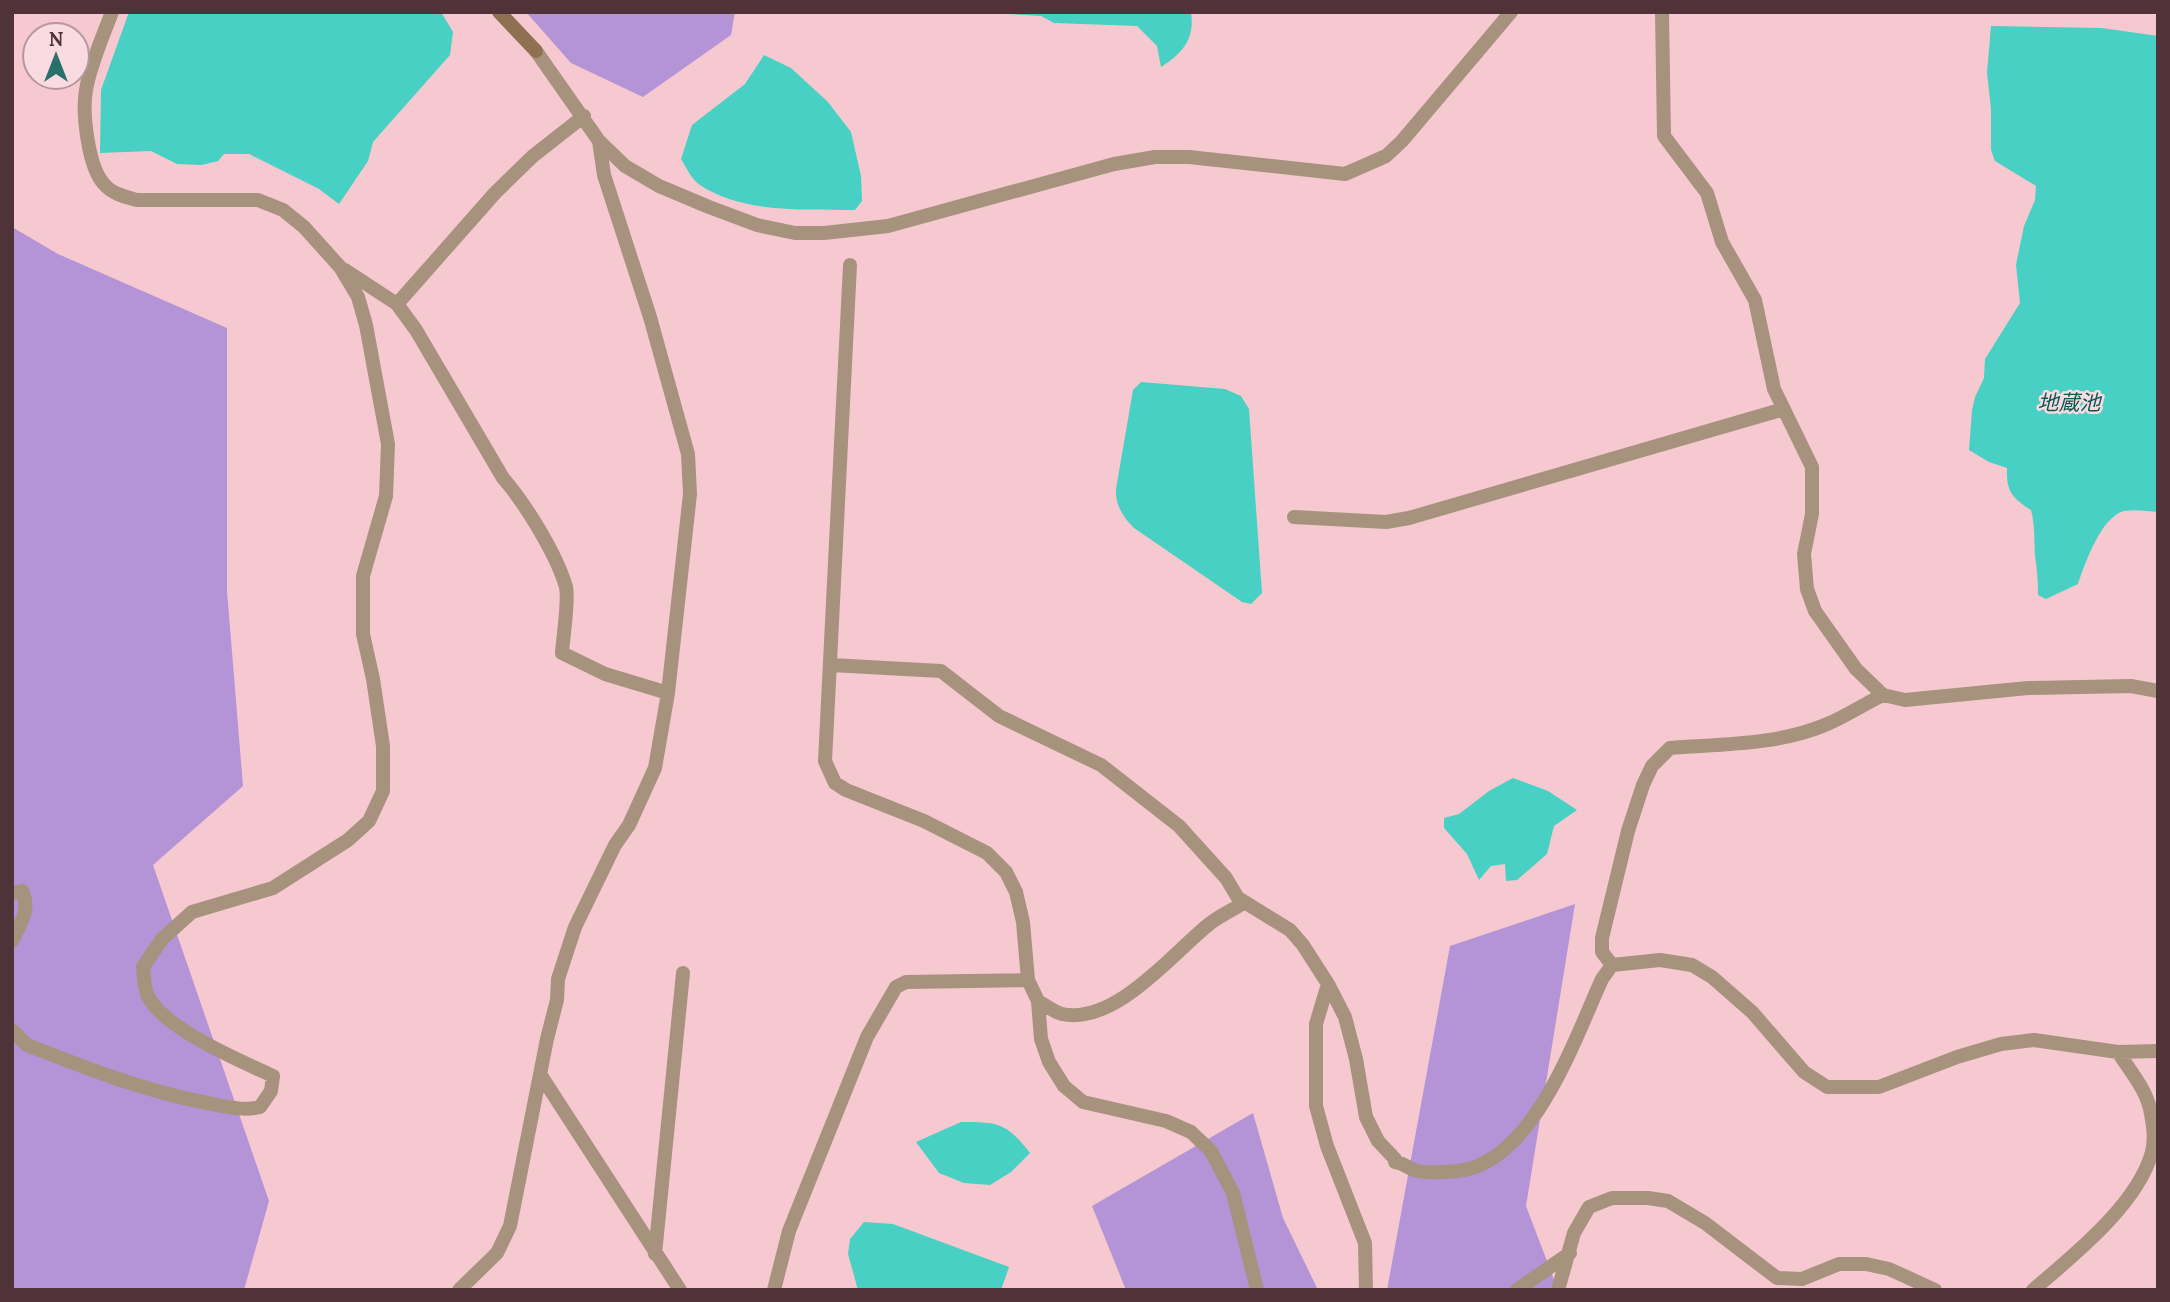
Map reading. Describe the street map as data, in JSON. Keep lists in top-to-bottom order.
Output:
{
  "water": ["地蔵池"],
  "north": "top"
}
